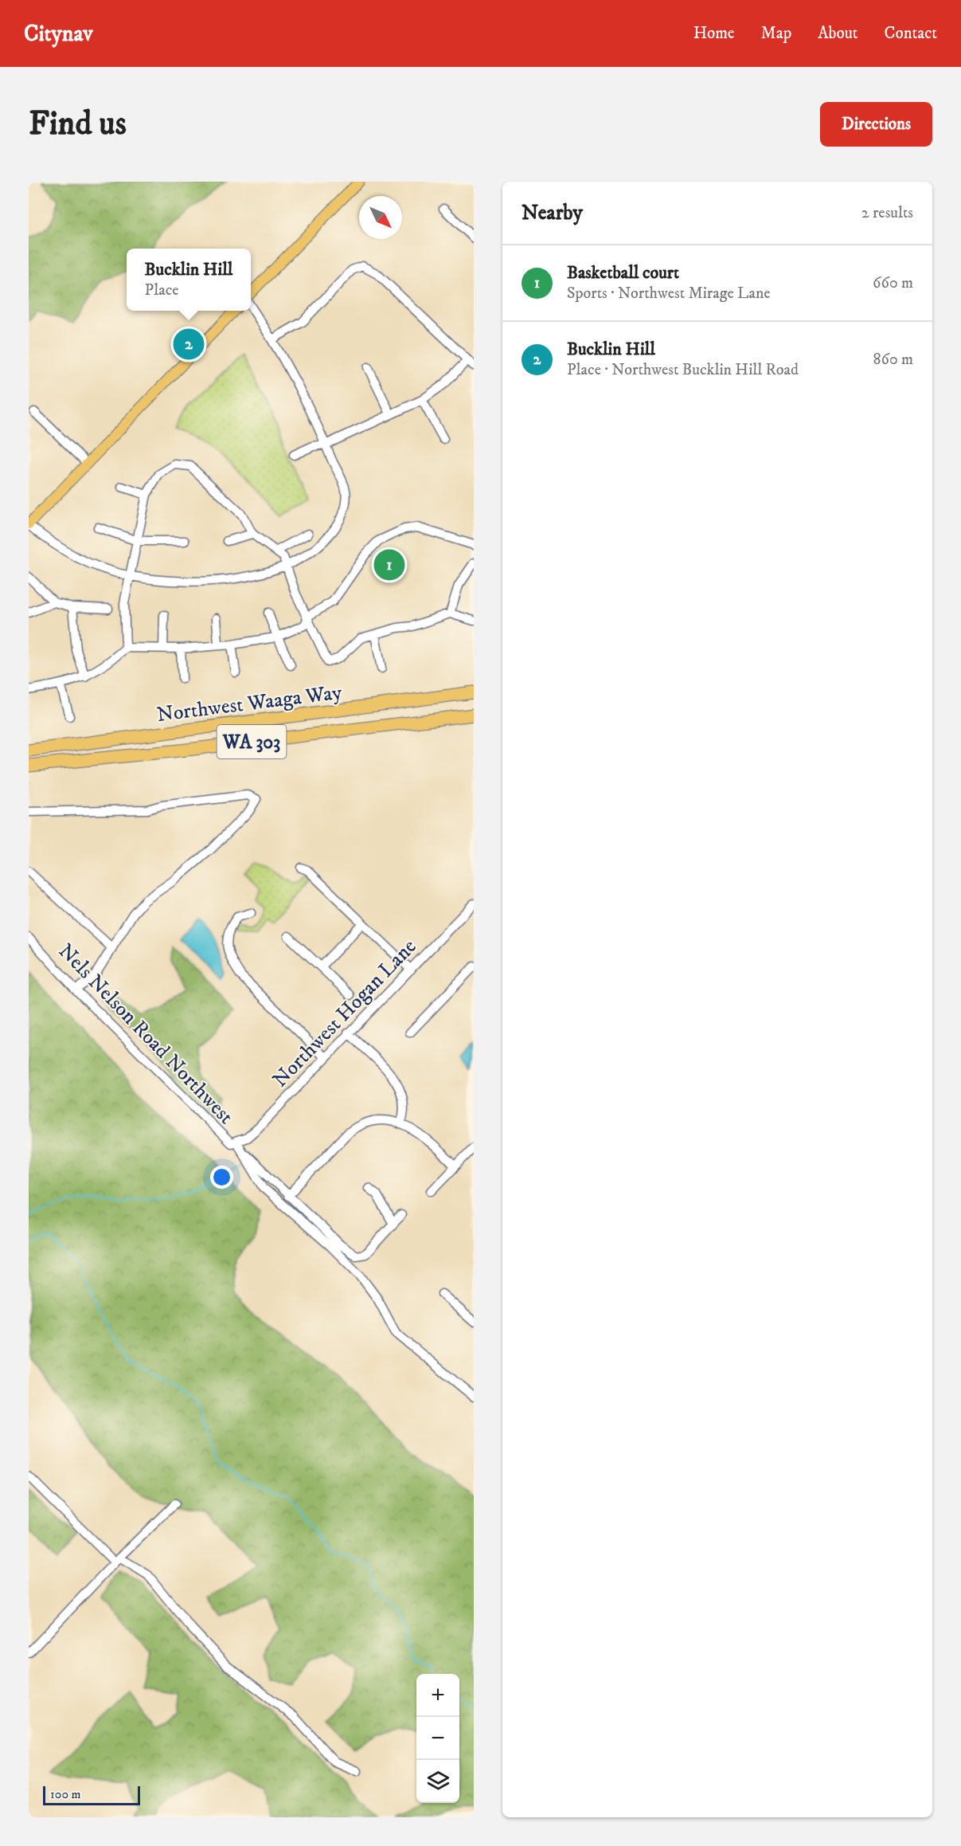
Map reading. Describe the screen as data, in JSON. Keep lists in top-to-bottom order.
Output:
{
  "streets": {
    "highway": ["Northwest Waaga Way", "WA 303"],
    "street": ["Northwest Hogan Lane", "Nels Nelson Road Northwest"]
  },
  "crossings": [
    ["Northwest Hogan Lane", "Nels Nelson Road Northwest"]
  ],
  "scale_bar": "100 m",
  "north": "bottom right",
  "page": {
    "header": "Citynav",
    "nav": [
      "Home",
      "Map",
      "About",
      "Contact"
    ],
    "buttons": "Directions",
    "title": "Find us",
    "heading": ["Nearby", "2 results"],
    "list": [
      {
        "mark": "1",
        "name": "Basketball court",
        "note": "Sports · Northwest Mirage Lane",
        "value": "660 m"
      },
      {
        "mark": "2",
        "name": "Bucklin Hill",
        "note": "Place · Northwest Bucklin Hill Road",
        "value": "860 m"
      }
    ],
    "popup": ["Bucklin Hill", "Place"],
    "pins": ["2", "1"],
    "map_buttons": ["+", "−"],
    "scale": "100 m"
  }
}
